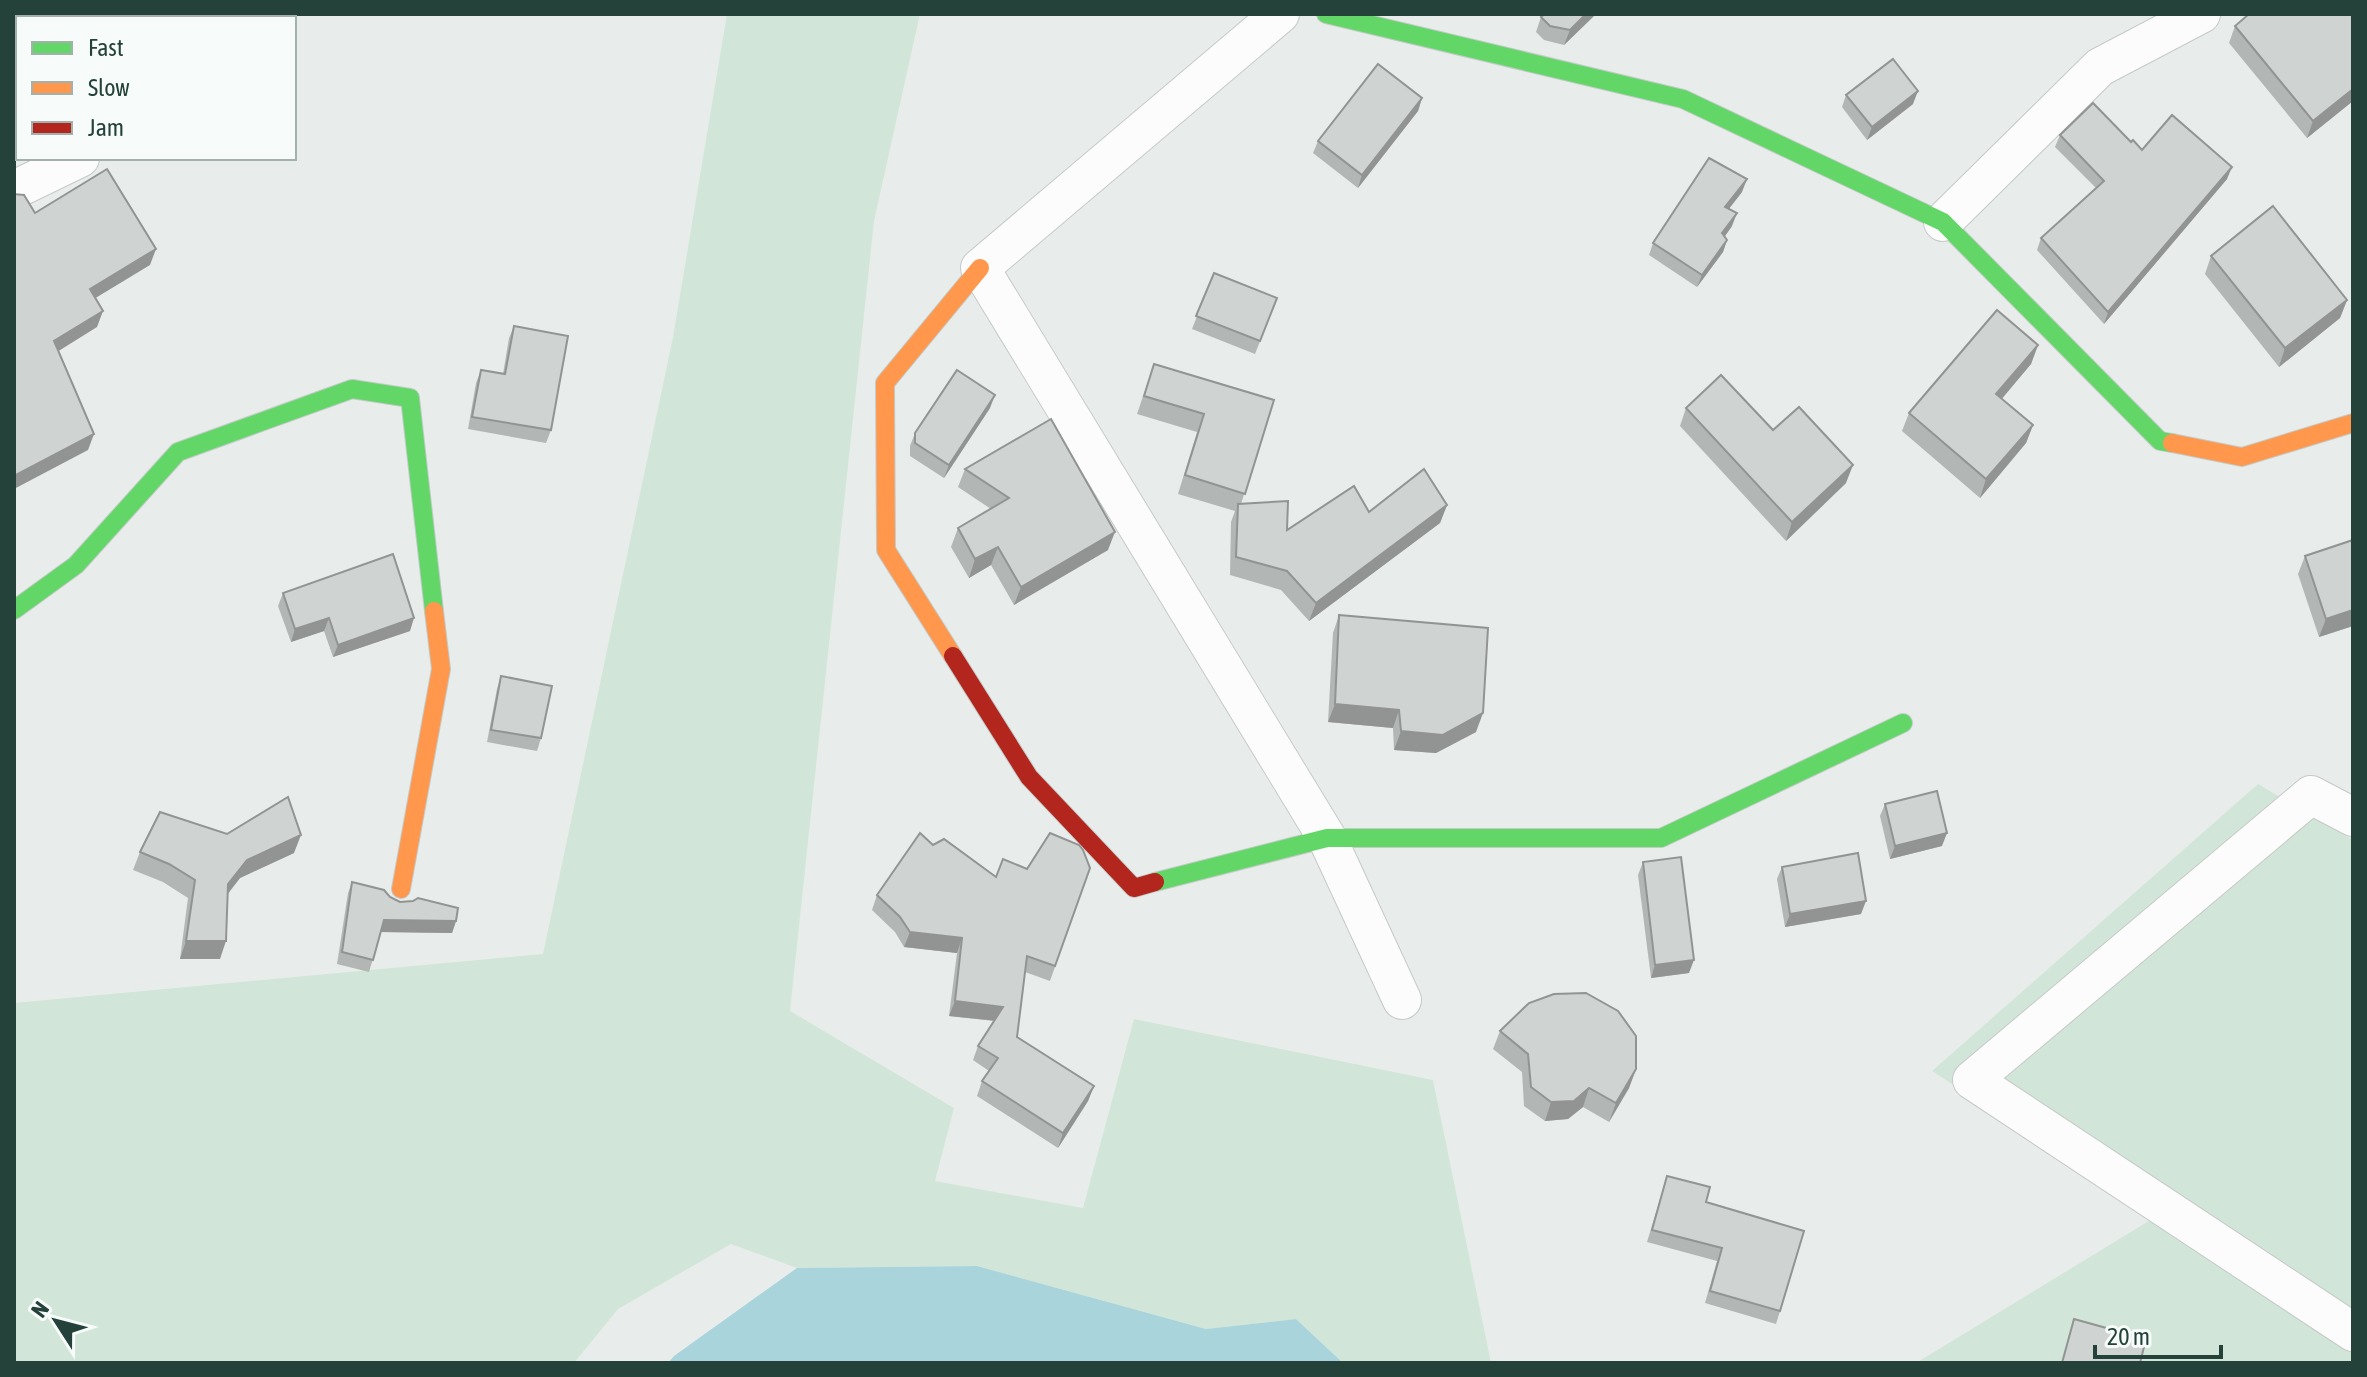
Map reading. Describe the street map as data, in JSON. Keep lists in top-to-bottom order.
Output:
{
  "legend": ["Fast", "Slow", "Jam"],
  "scale_bar": "20 m",
  "north": "top left"
}
